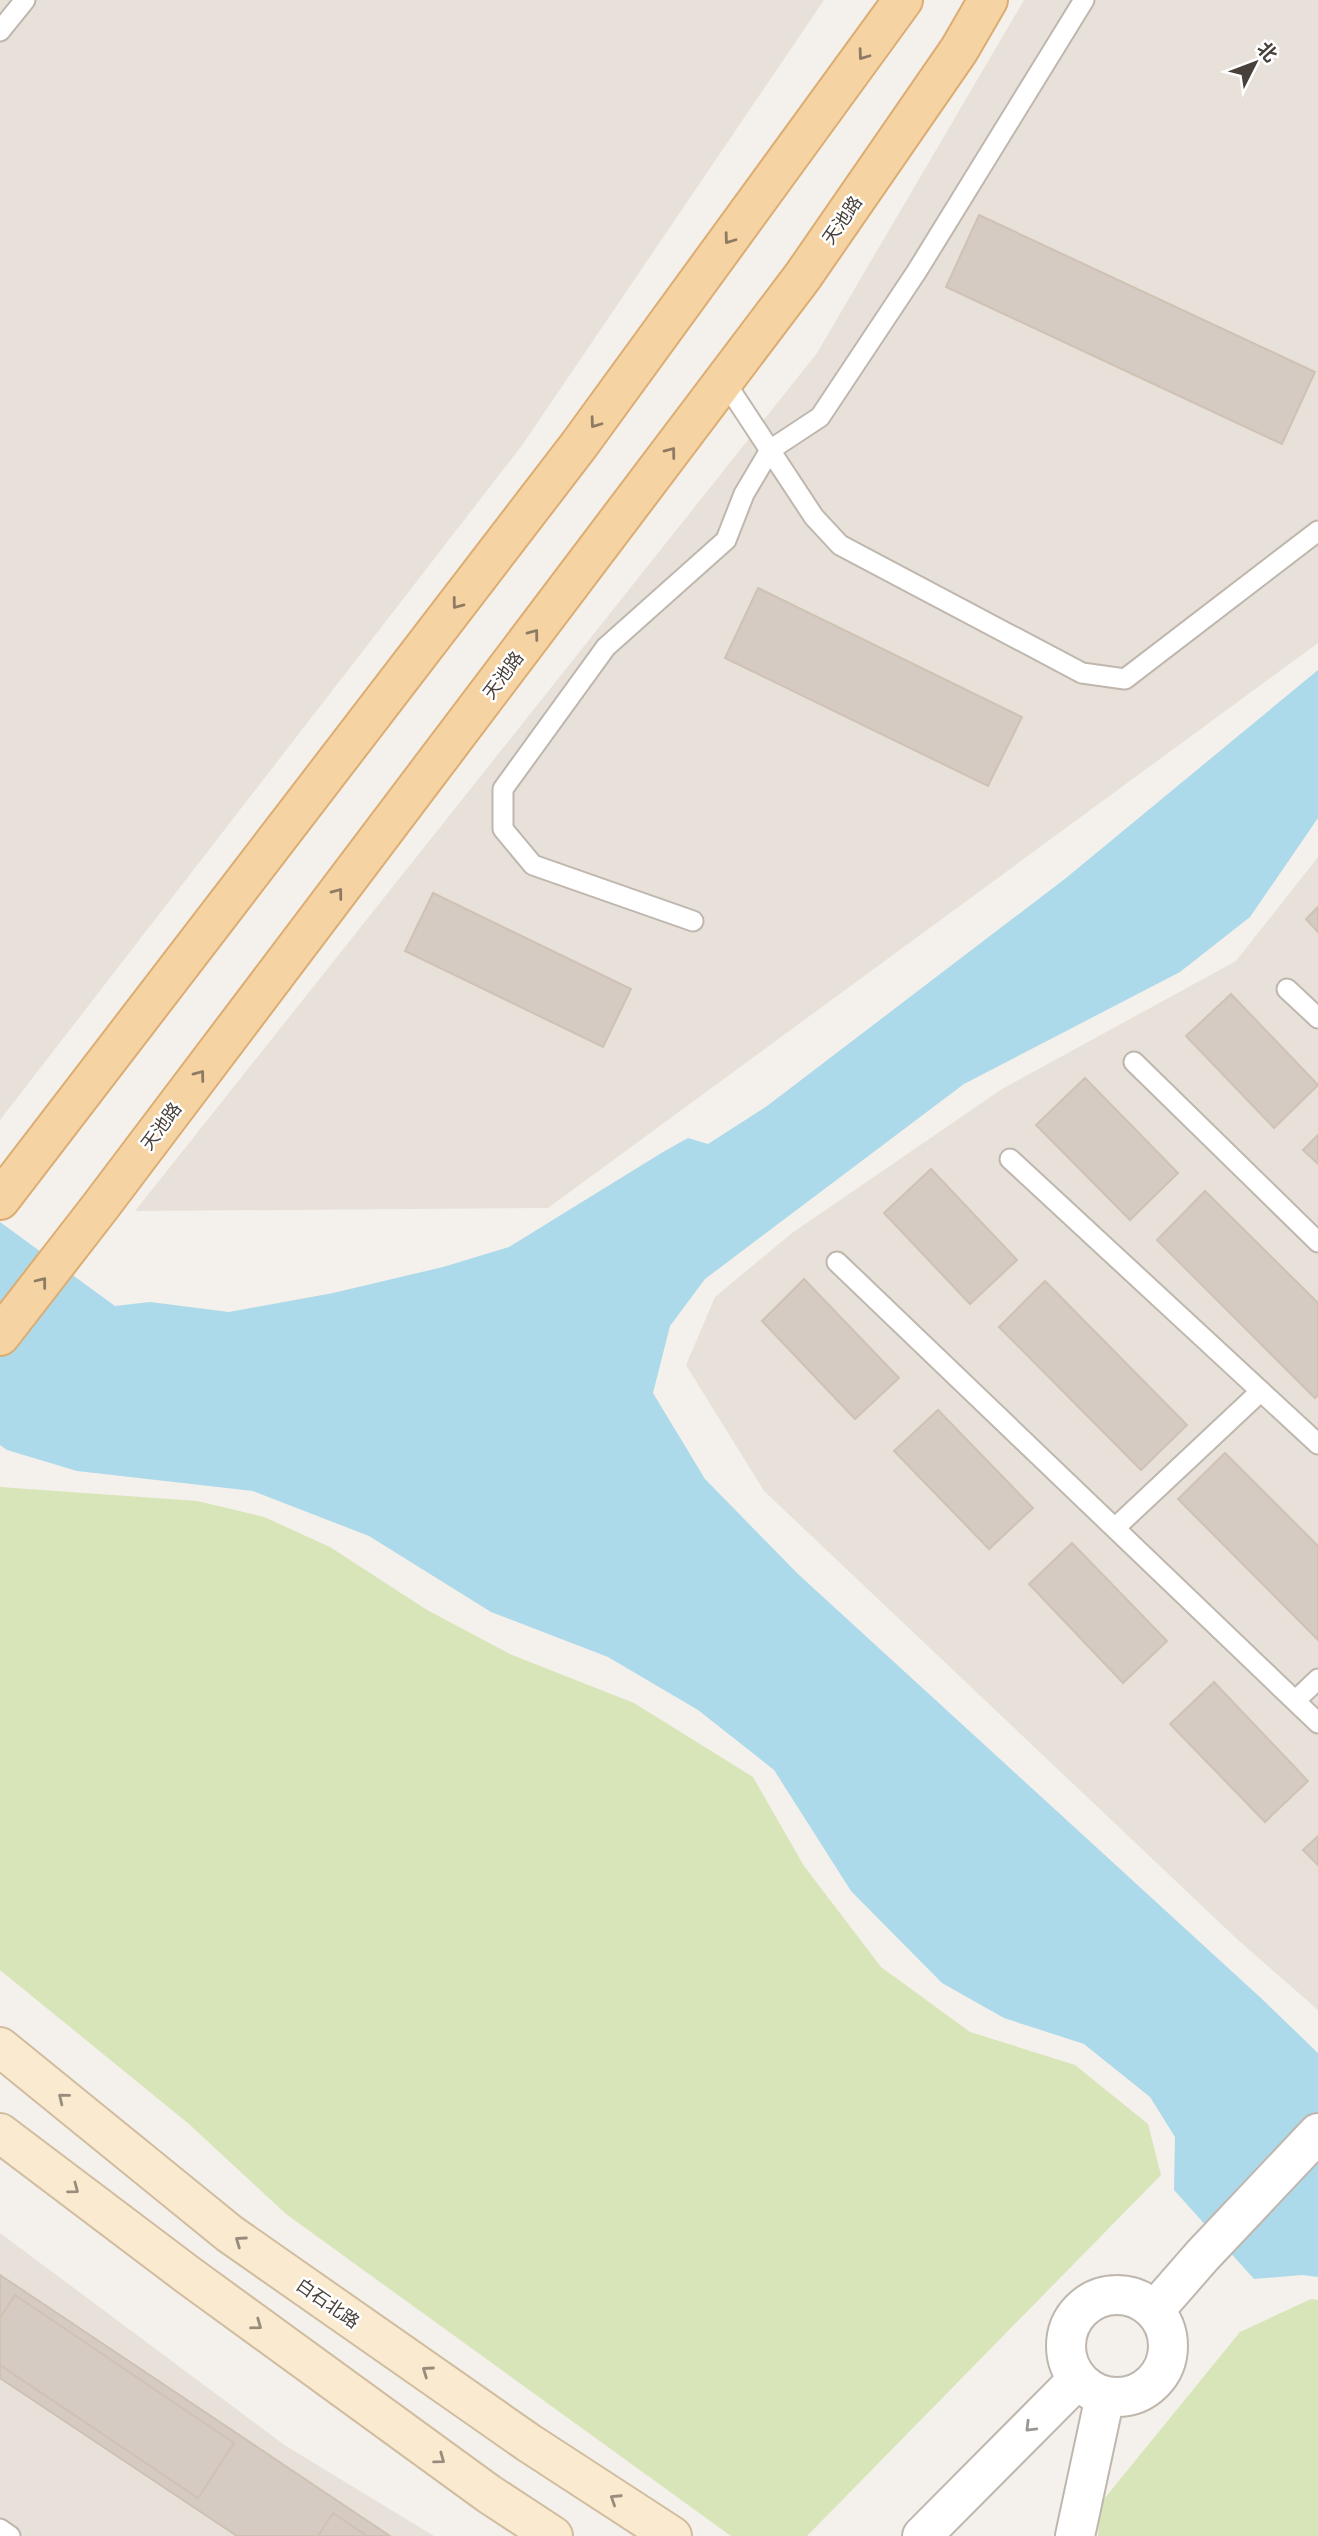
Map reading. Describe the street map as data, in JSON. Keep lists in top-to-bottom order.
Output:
{
  "streets": {
    "main road": ["天池路", "白石北路"]
  },
  "north": "top right"
}
